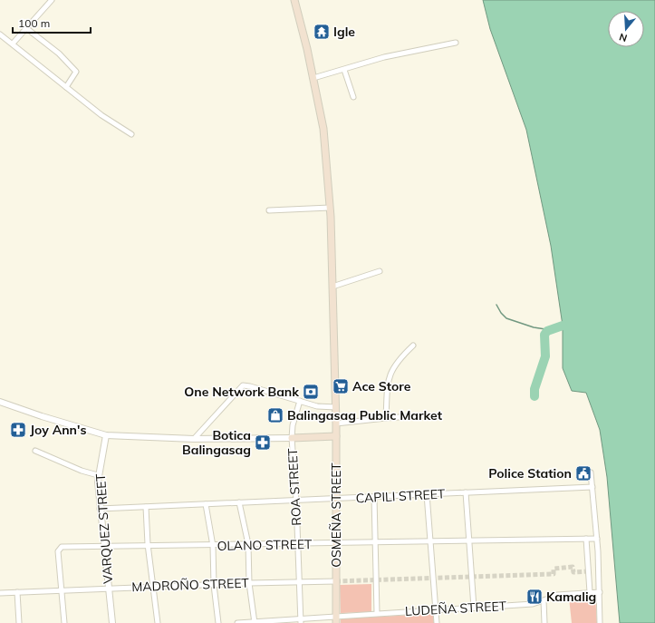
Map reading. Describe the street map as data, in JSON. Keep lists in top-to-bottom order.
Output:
{
  "streets": {
    "main road": ["OSMEÑA STREET"],
    "street": [
      "ROA STREET",
      "CAPILI STREET",
      "VARQUEZ STREET",
      "OLANO STREET",
      "MADROÑO STREET",
      "LUDEÑA STREET"
    ]
  },
  "crossings": [
    ["ROA STREET", "CAPILI STREET"],
    ["ROA STREET", "OLANO STREET"],
    ["ROA STREET", "MADROÑO STREET"],
    ["ROA STREET", "LUDEÑA STREET"],
    ["CAPILI STREET", "OSMEÑA STREET"],
    ["CAPILI STREET", "VARQUEZ STREET"],
    ["OSMEÑA STREET", "OLANO STREET"],
    ["OSMEÑA STREET", "MADROÑO STREET"],
    ["OSMEÑA STREET", "LUDEÑA STREET"],
    ["VARQUEZ STREET", "OLANO STREET"],
    ["VARQUEZ STREET", "MADROÑO STREET"],
    ["OLANO STREET", "MADROÑO STREET"]
  ],
  "places": {
    "temple": ["Igle"],
    "supermarket": ["Ace Store"],
    "bank": ["One Network Bank"],
    "shop": ["Balingasag Public Market"],
    "pharmacy": ["Joy Ann's", "Botica Balingasag"],
    "public building": ["Police Station"],
    "restaurant": ["Kamalig"]
  },
  "scale_bar": "100 m",
  "north": "bottom"
}
